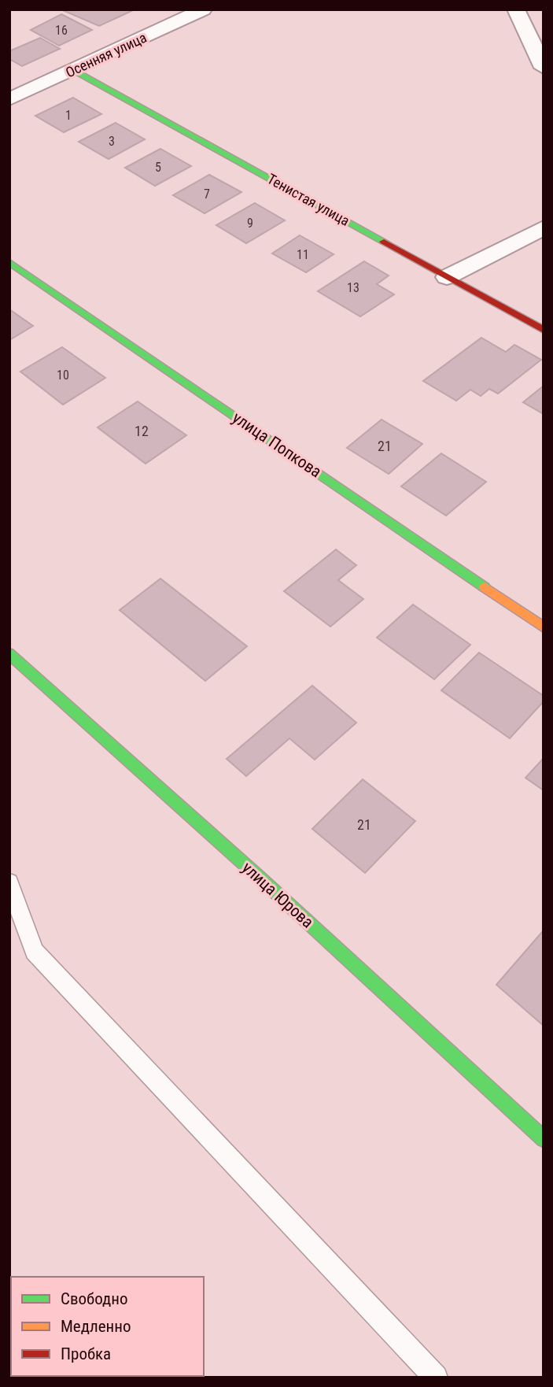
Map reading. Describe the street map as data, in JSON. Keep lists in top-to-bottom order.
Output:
{
  "streets": {
    "street": [
      "Осенняя улица",
      "Тенистая улица",
      "улица Попкова",
      "улица Юрова"
    ]
  },
  "crossings": [
    ["Осенняя улица", "Тенистая улица"]
  ],
  "house_numbers": [
    "16",
    "1",
    "3",
    "5",
    "7",
    "9",
    "11",
    "13",
    "10",
    "12",
    "21",
    "21"
  ],
  "legend": ["Свободно", "Медленно", "Пробка"]
}
